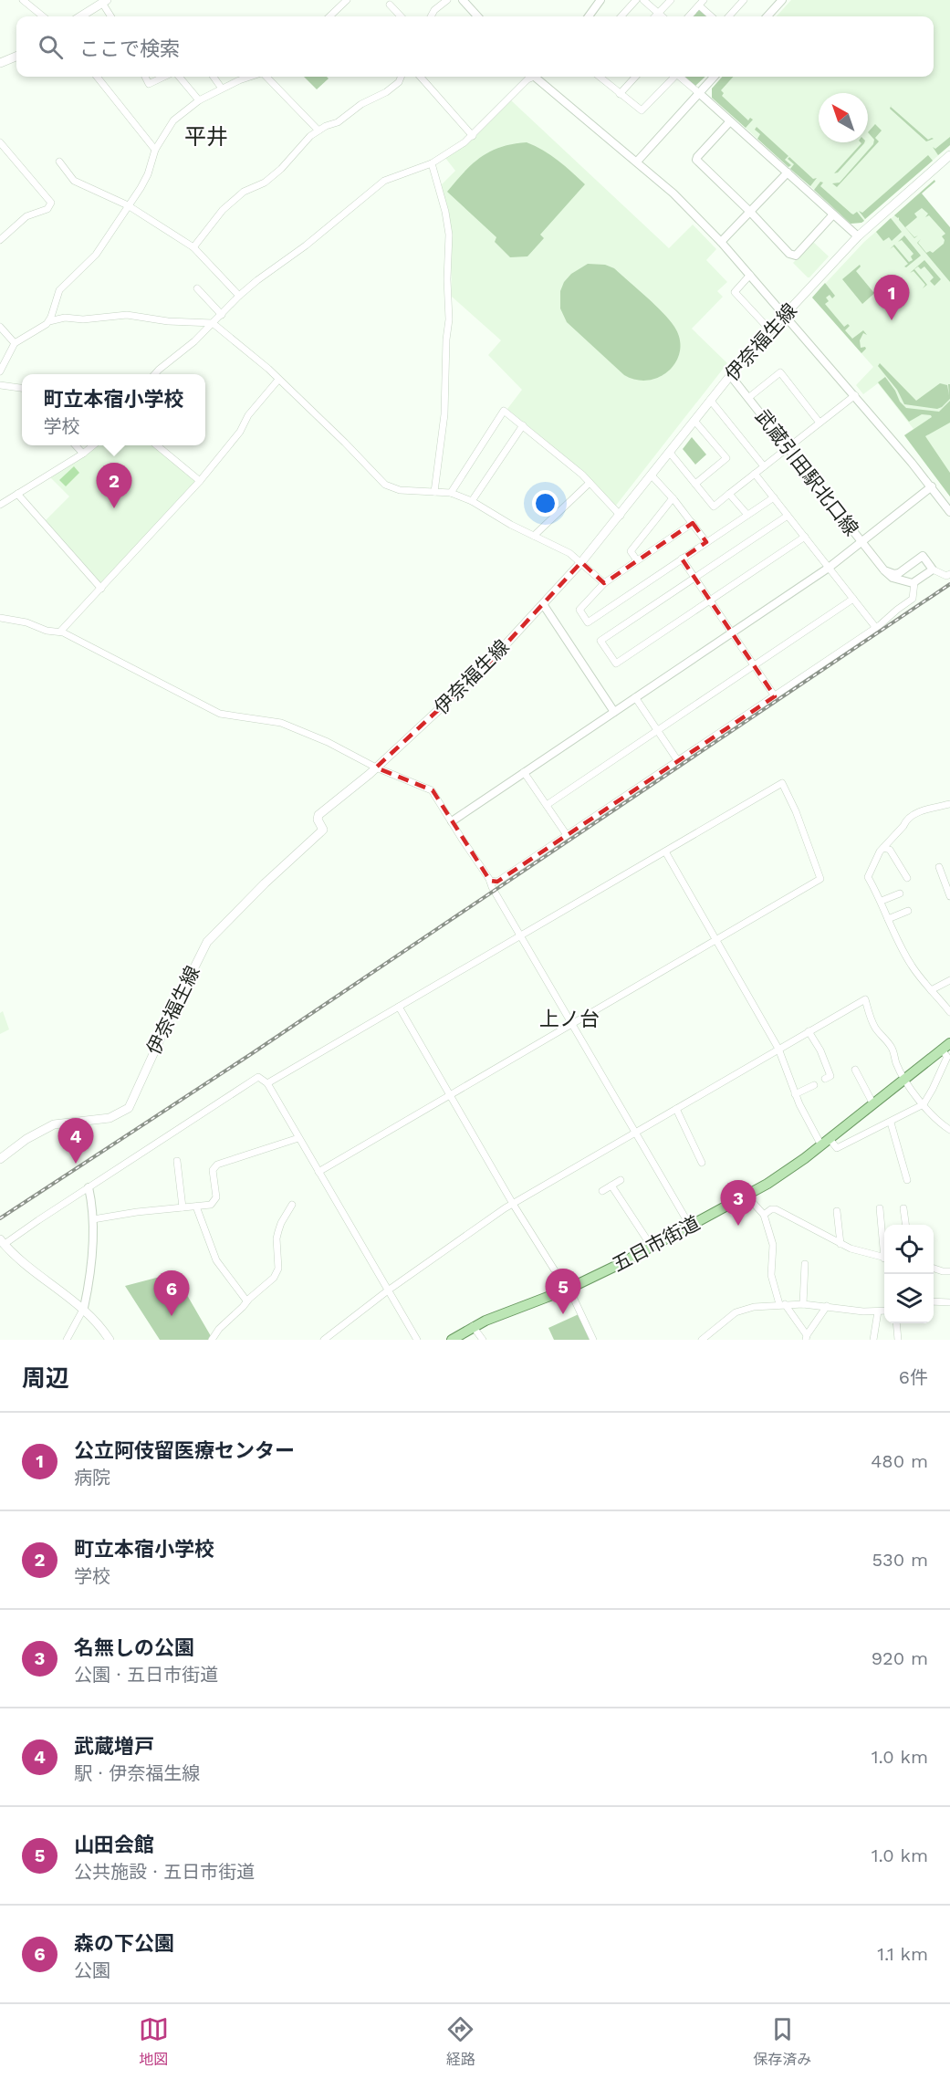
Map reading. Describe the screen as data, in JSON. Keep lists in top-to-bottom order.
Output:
{
  "streets": {
    "main road": ["伊奈福生線", "五日市街道"],
    "street": ["武蔵引田駅北口線"]
  },
  "crossings": [
    ["伊奈福生線", "武蔵引田駅北口線"]
  ],
  "districts": ["平井", "上ノ台"],
  "north": "top left",
  "page": {
    "search": "ここで検索",
    "pins": [
      "1",
      "2",
      "4",
      "3",
      "5",
      "6"
    ],
    "popup": ["町立本宿小学校", "学校"],
    "heading": ["周辺", "6件"],
    "list": [
      {
        "mark": "1",
        "name": "公立阿伎留医療センター",
        "note": "病院",
        "value": "480 m"
      },
      {
        "mark": "2",
        "name": "町立本宿小学校",
        "note": "学校",
        "value": "530 m"
      },
      {
        "mark": "3",
        "name": "名無しの公園",
        "note": "公園 · 五日市街道",
        "value": "920 m"
      },
      {
        "mark": "4",
        "name": "武蔵増戸",
        "note": "駅 · 伊奈福生線",
        "value": "1.0 km"
      },
      {
        "mark": "5",
        "name": "山田会館",
        "note": "公共施設 · 五日市街道",
        "value": "1.0 km"
      },
      {
        "mark": "6",
        "name": "森の下公園",
        "note": "公園",
        "value": "1.1 km"
      }
    ],
    "nav": ["地図", "経路", "保存済み"]
  }
}
